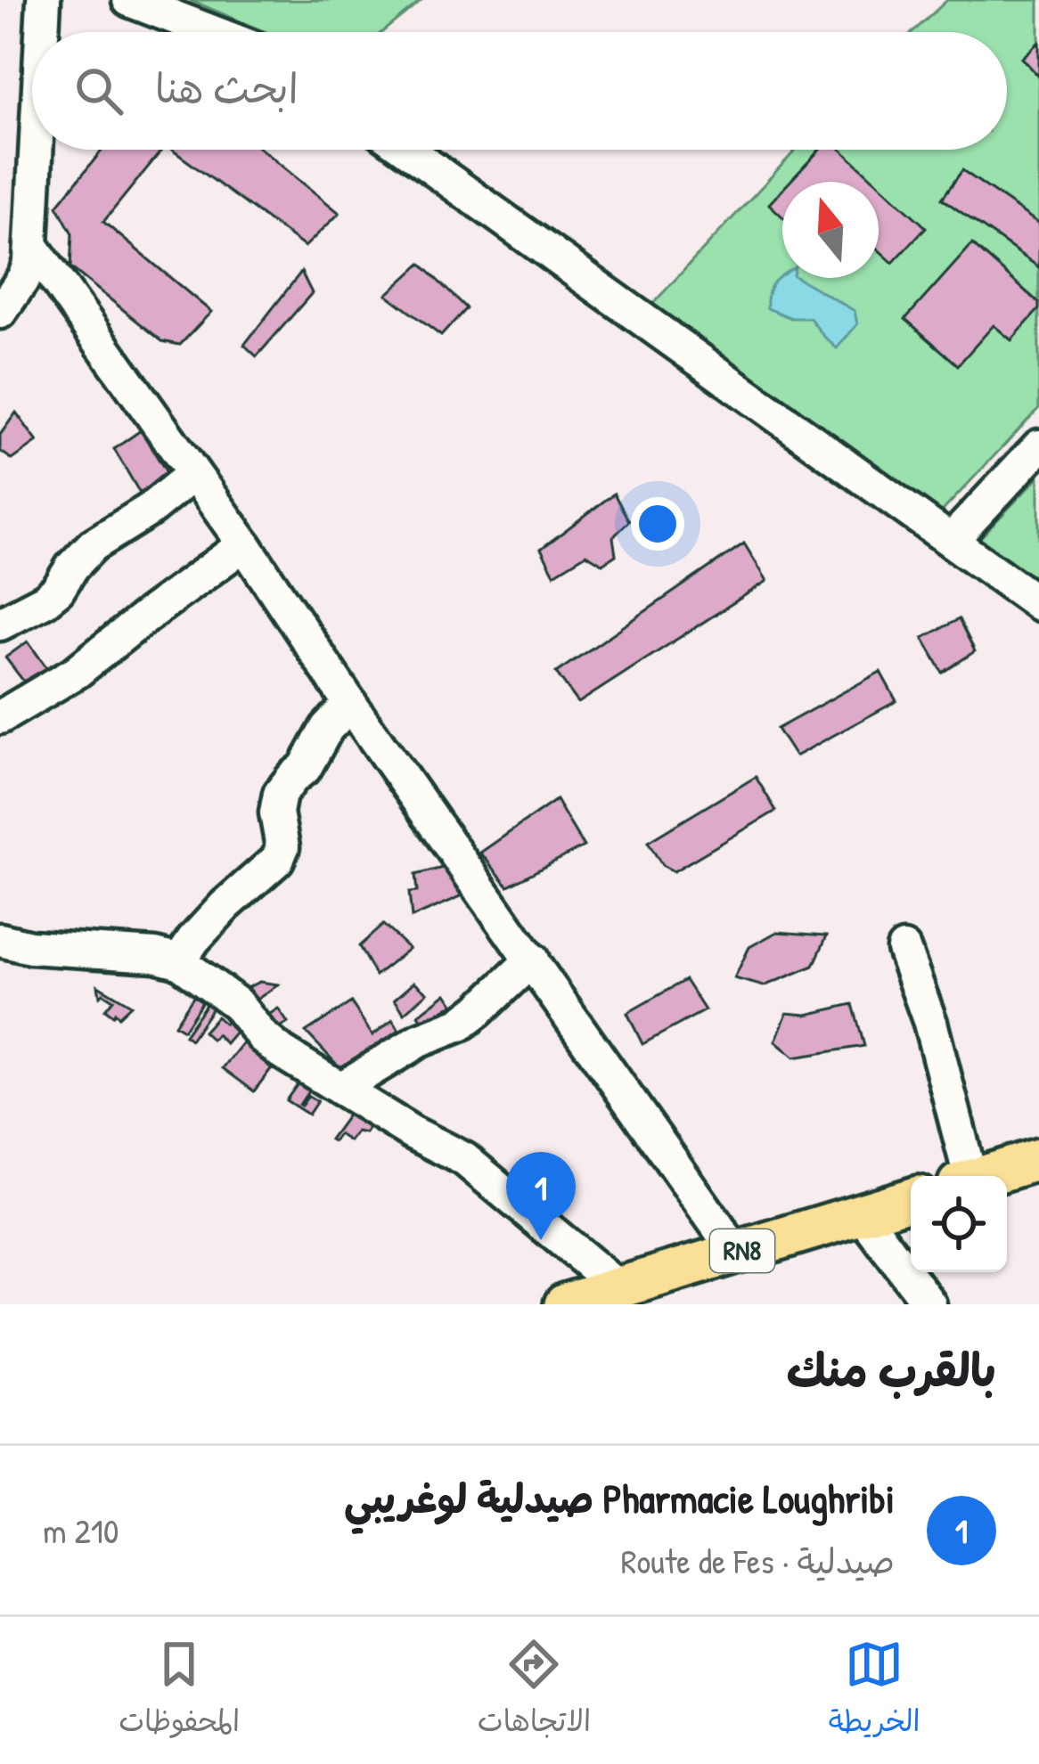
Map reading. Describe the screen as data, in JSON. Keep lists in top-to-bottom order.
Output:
{
  "streets": {
    "main road": ["RN8"]
  },
  "north": "top",
  "page": {
    "search": "ابحث هنا",
    "pins": "1",
    "heading": "بالقرب منك",
    "list": [
      {
        "mark": "1",
        "name": "Pharmacie Loughribi صيدلية لوغريبي",
        "note": "صيدلية · Route de Fes",
        "value": "210 m"
      }
    ],
    "nav": ["الخريطة", "الاتجاهات", "المحفوظات"]
  }
}
